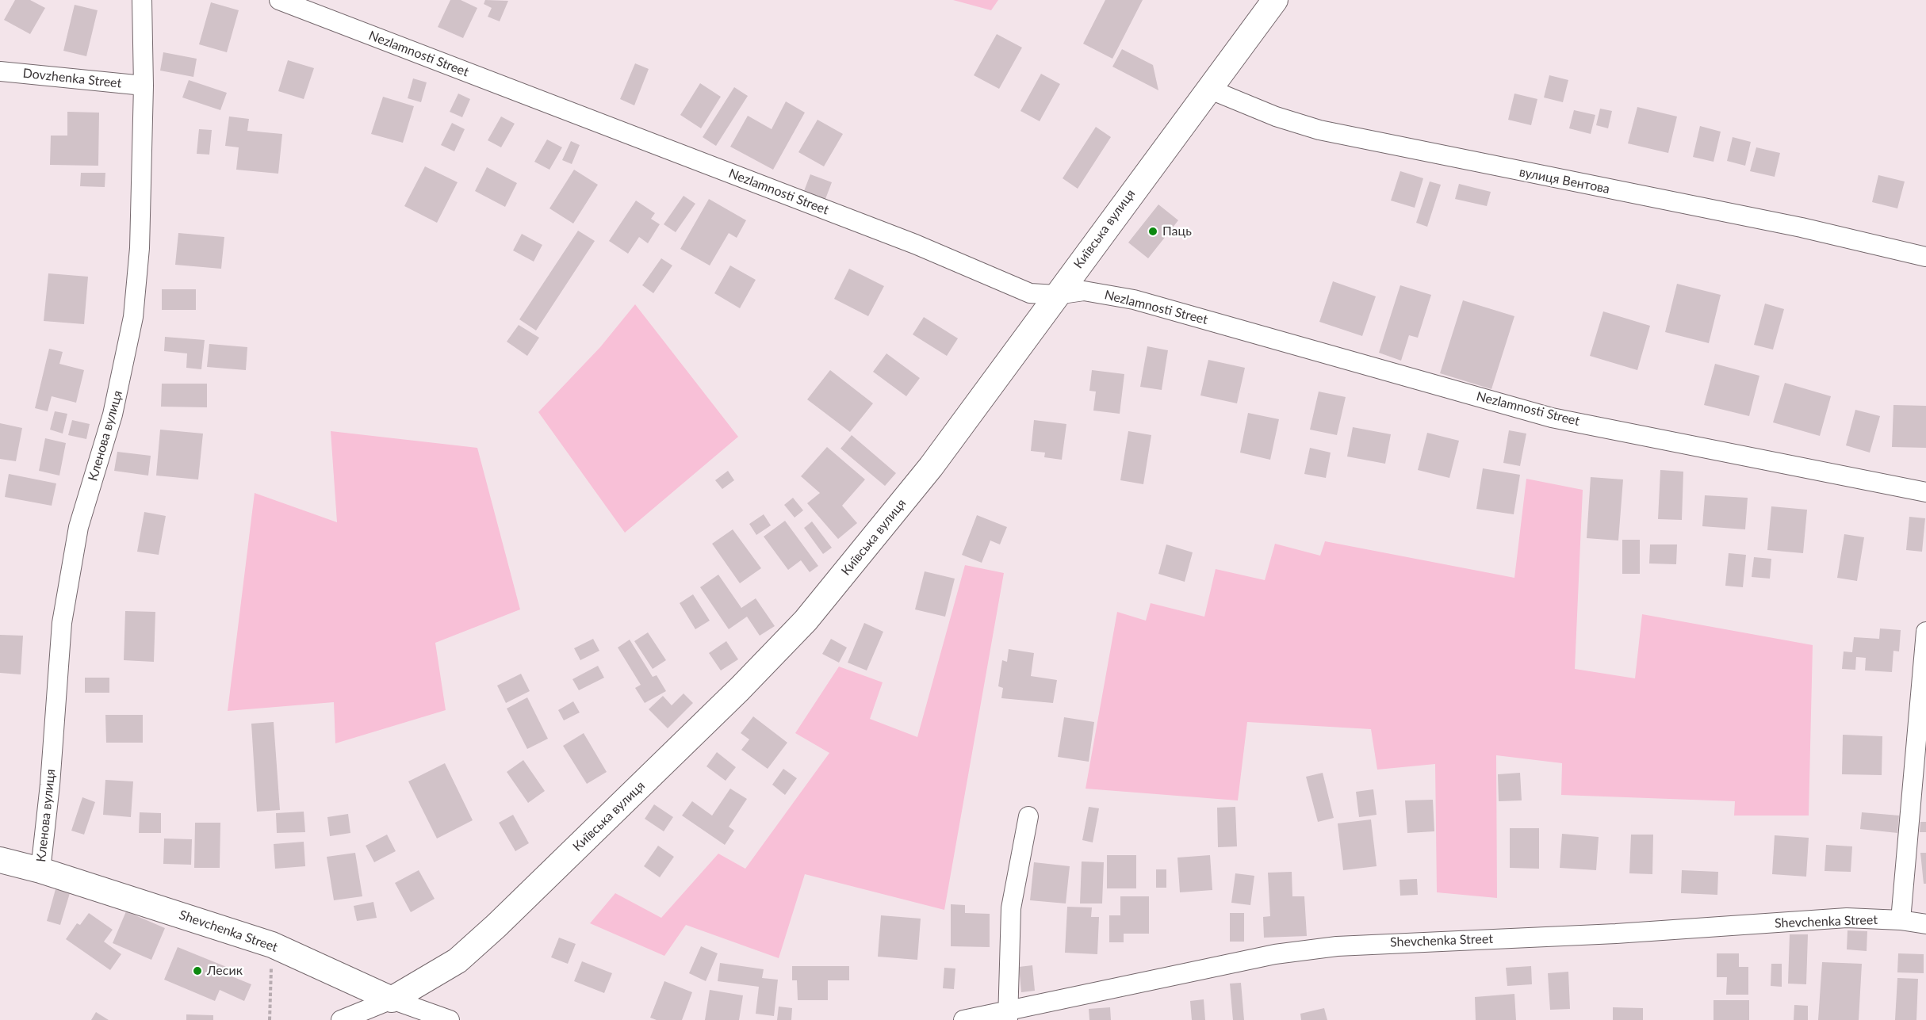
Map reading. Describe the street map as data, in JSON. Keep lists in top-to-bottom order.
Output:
{
  "streets": {
    "main road": ["Київська вулиця", "Shevchenka Street"],
    "street": [
      "Nezlamnosti Street",
      "Dovzhenka Street",
      "вулиця Вентова",
      "Кленова вулиця"
    ]
  },
  "crossings": [
    ["Nezlamnosti Street", "Київська вулиця"],
    ["Dovzhenka Street", "Кленова вулиця"],
    ["вулиця Вентова", "Київська вулиця"],
    ["Київська вулиця", "Shevchenka Street"],
    ["Кленова вулиця", "Shevchenka Street"]
  ],
  "places": ["Паць", "Лесик"]
}
